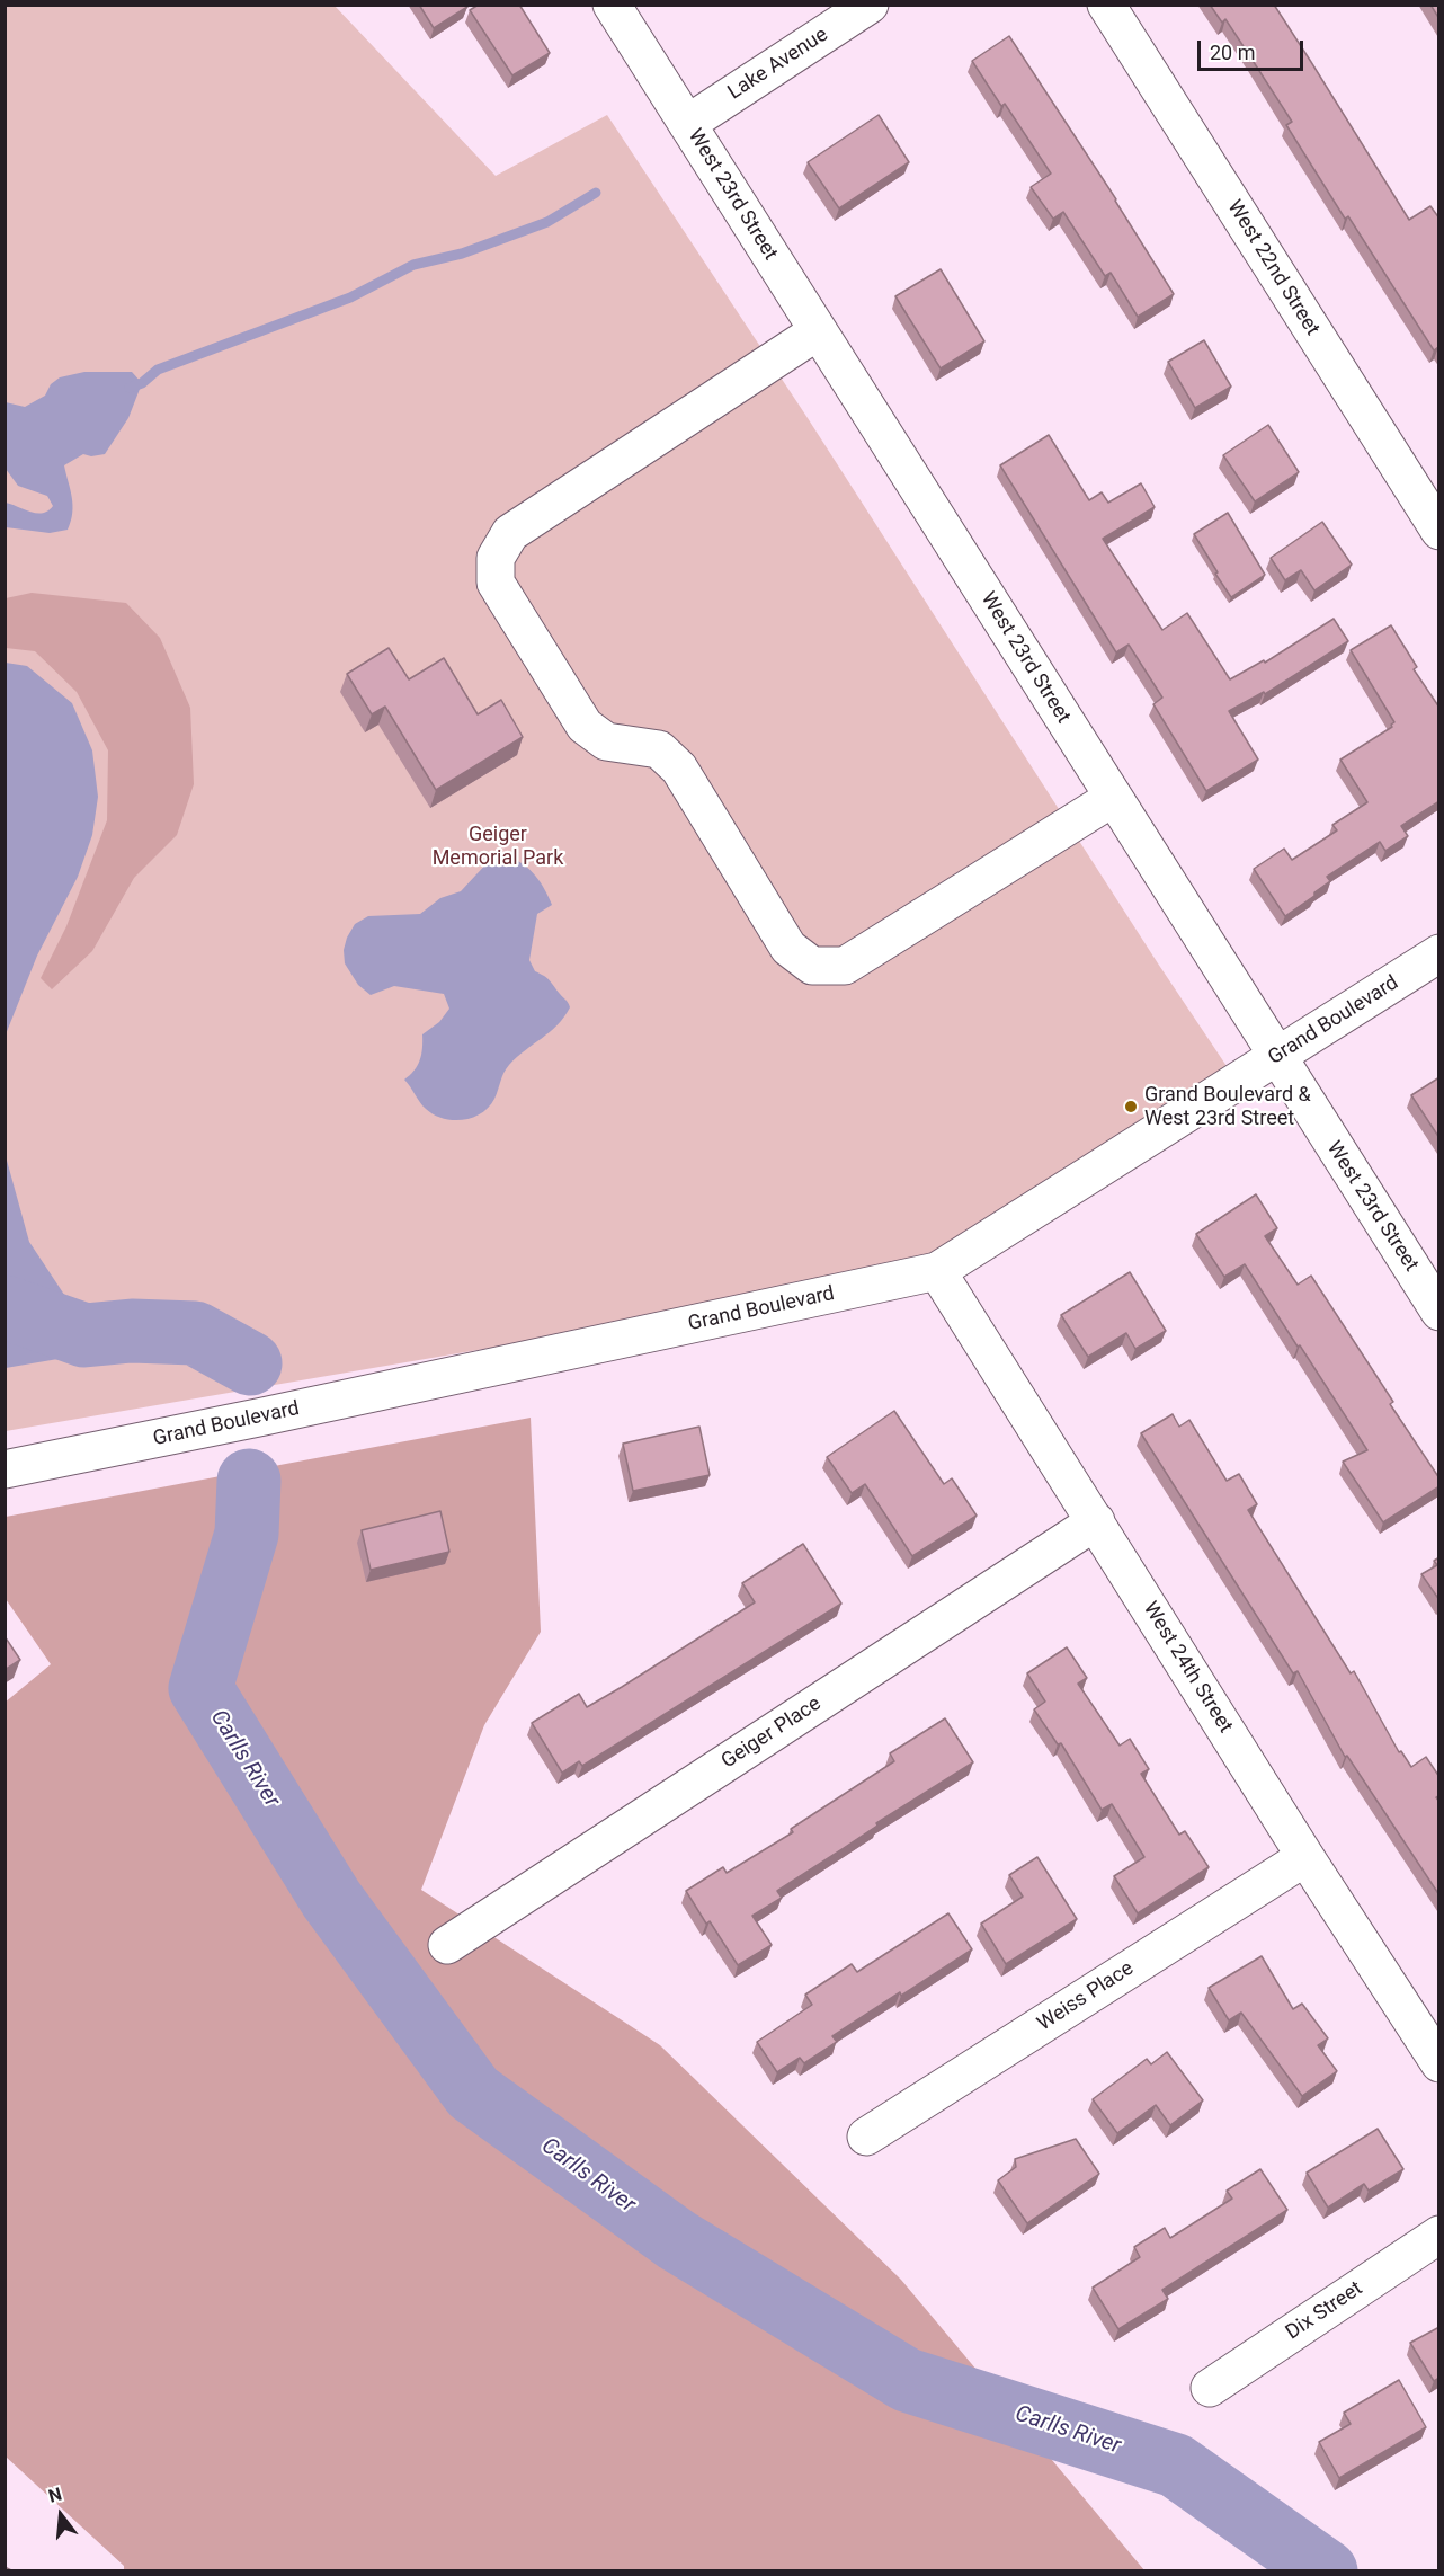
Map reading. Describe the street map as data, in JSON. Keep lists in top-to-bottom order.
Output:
{
  "streets": {
    "street": [
      "Lake Avenue",
      "West 23rd Street",
      "West 22nd Street",
      "Grand Boulevard",
      "West 24th Street",
      "Geiger Place",
      "Weiss Place",
      "Dix Street"
    ]
  },
  "crossings": [
    ["Lake Avenue", "West 23rd Street"],
    ["West 23rd Street", "Grand Boulevard"],
    ["Grand Boulevard", "West 24th Street"],
    ["West 24th Street", "Geiger Place"],
    ["West 24th Street", "Weiss Place"]
  ],
  "water": ["Carlls River"],
  "parks": ["Geiger Memorial Park"],
  "places": ["Grand Boulevard & West 23rd Street"],
  "scale_bar": "20 m",
  "north": "top"
}
